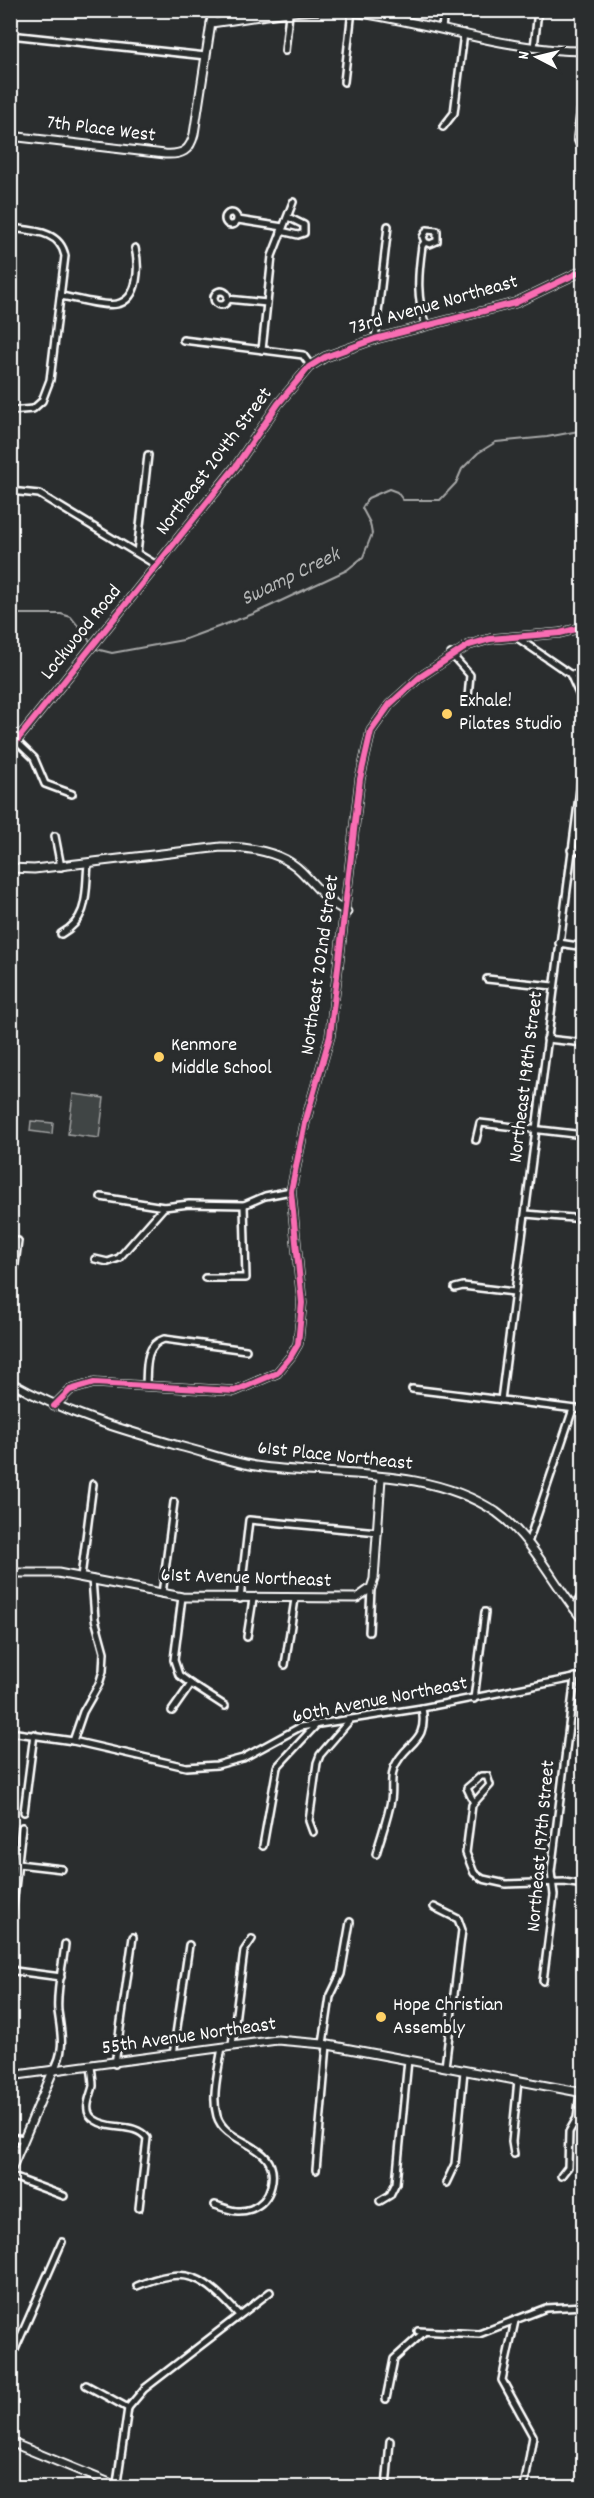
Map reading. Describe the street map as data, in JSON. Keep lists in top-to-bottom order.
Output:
{
  "streets": {
    "street": [
      "7th Place West",
      "73rd Avenue Northeast",
      "Northeast 204th Street",
      "Lockwood Road",
      "Northeast 202nd Street",
      "Northeast 198th Street",
      "61st Place Northeast",
      "61st Avenue Northeast",
      "60th Avenue Northeast",
      "Northeast 197th Street",
      "55th Avenue Northeast"
    ]
  },
  "crossings": [
    ["73rd Avenue Northeast", "Northeast 204th Street"],
    ["Northeast 204th Street", "Lockwood Road"],
    ["60th Avenue Northeast", "Northeast 197th Street"]
  ],
  "water": ["Swamp Creek"],
  "places": ["Exhale! Pilates Studio", "Kenmore Middle School", "Hope Christian Assembly"],
  "north": "left"
}
